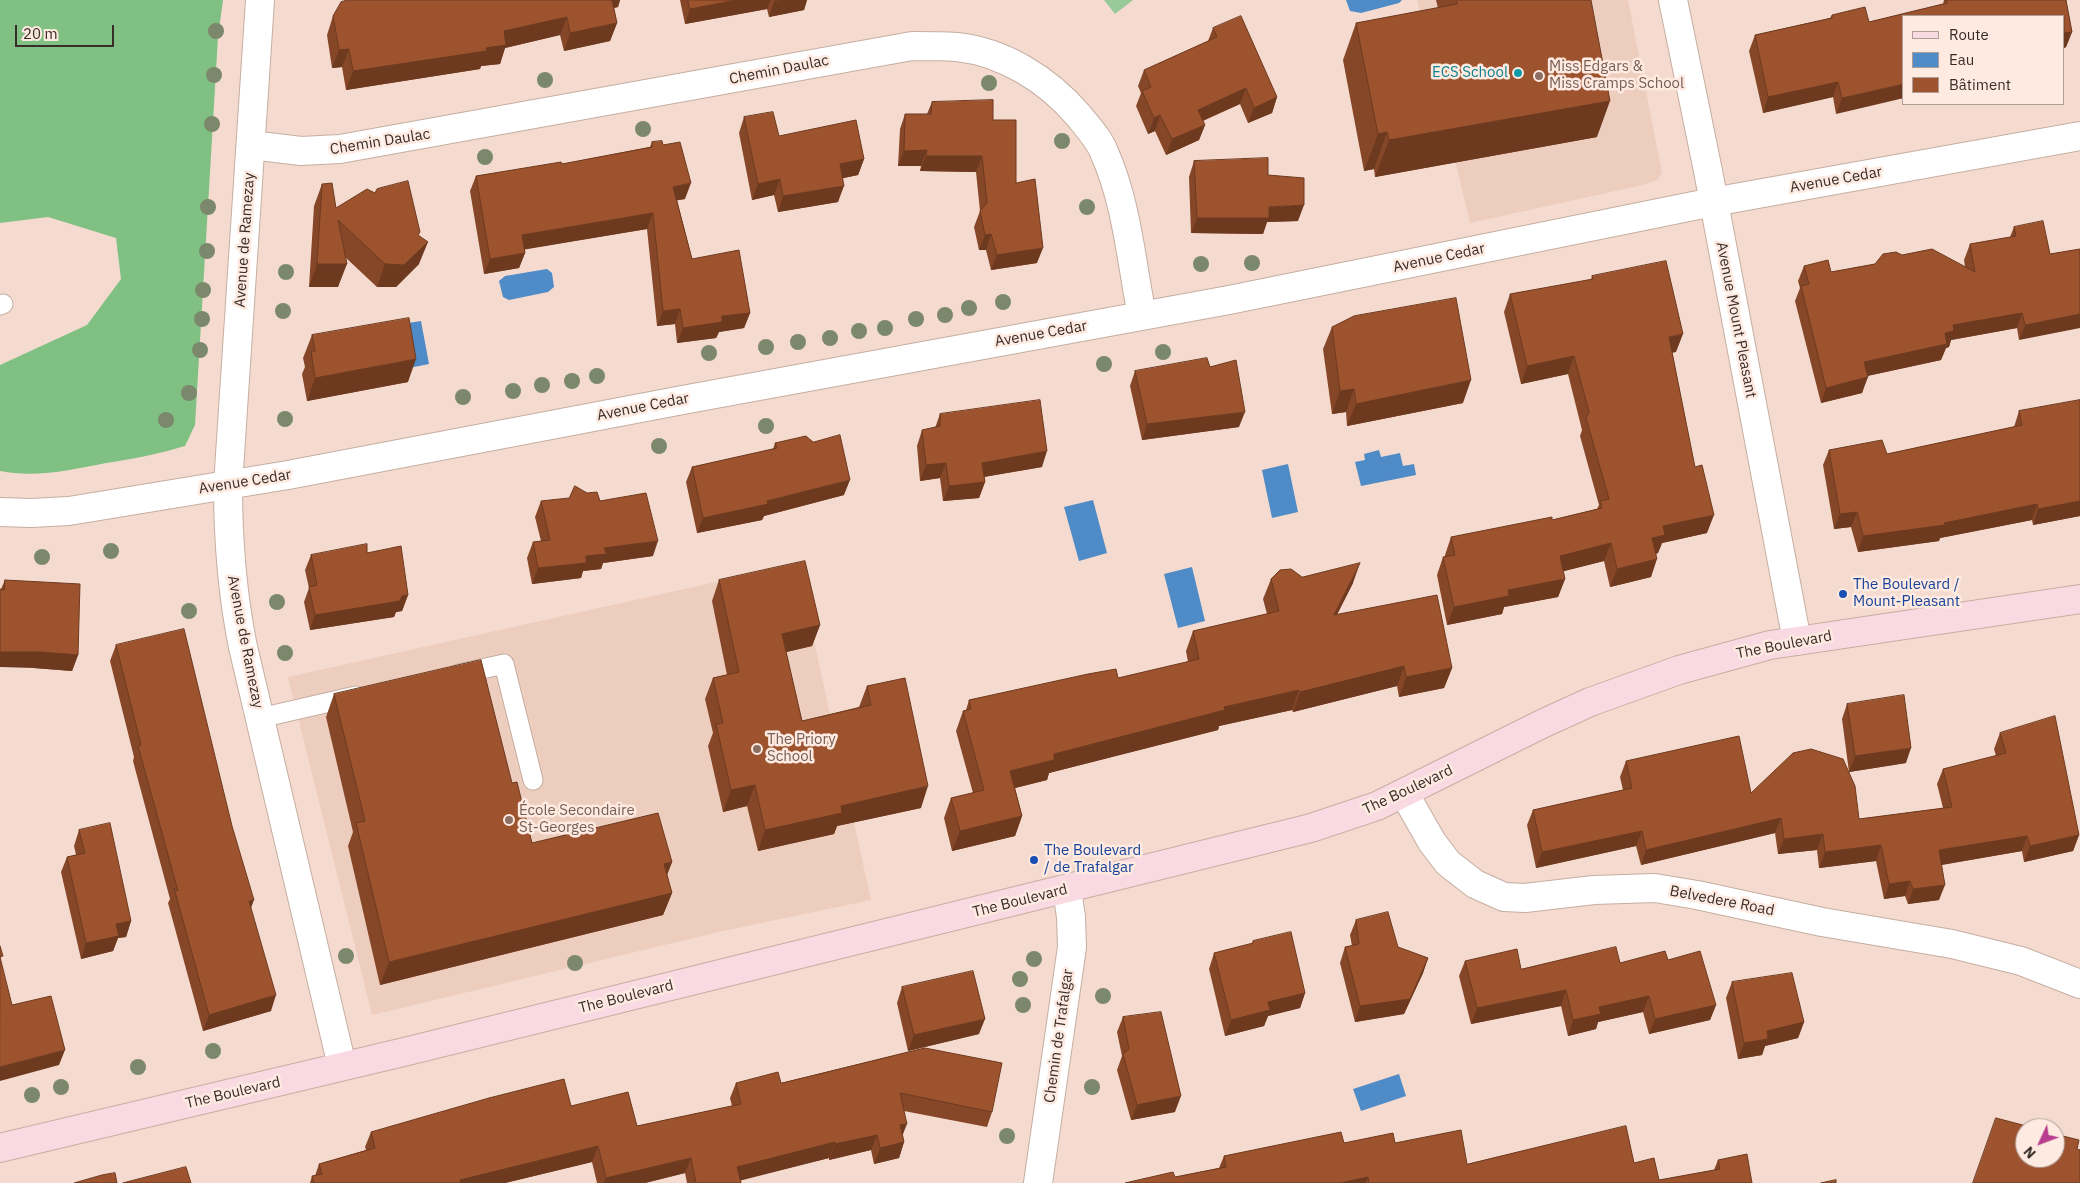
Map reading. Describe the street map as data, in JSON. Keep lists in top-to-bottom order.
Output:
{
  "streets": {
    "main road": ["The Boulevard"],
    "street": [
      "Chemin Daulac",
      "Avenue Cedar",
      "Avenue de Ramezay",
      "Avenue Mount Pleasant",
      "Belvedere Road",
      "Chemin de Trafalgar"
    ]
  },
  "crossings": [
    ["Chemin Daulac", "Avenue Cedar"],
    ["Chemin Daulac", "Avenue de Ramezay"],
    ["Avenue Cedar", "Avenue de Ramezay"],
    ["Avenue Cedar", "Avenue Mount Pleasant"],
    ["Avenue de Ramezay", "The Boulevard"],
    ["Avenue Mount Pleasant", "The Boulevard"],
    ["The Boulevard", "Belvedere Road"],
    ["The Boulevard", "Chemin de Trafalgar"]
  ],
  "places": [
    "ECS School",
    "Miss Edgars & Miss Cramps School",
    "The Boulevard / Mount-Pleasant",
    "The Priory School",
    "École Secondaire St-Georges",
    "The Boulevard / de Trafalgar"
  ],
  "legend": ["Route", "Eau", "Bâtiment"],
  "scale_bar": "20 m",
  "north": "bottom left"
}
